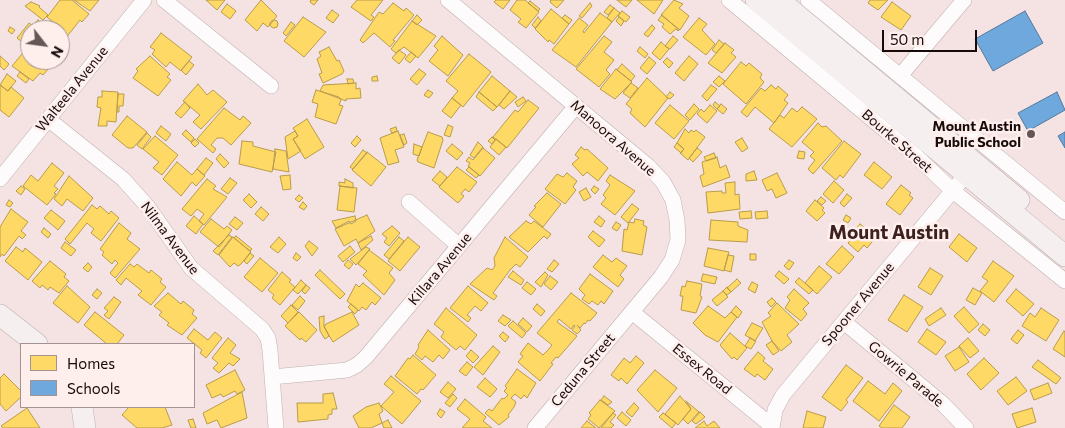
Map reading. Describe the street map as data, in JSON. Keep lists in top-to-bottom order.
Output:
{
  "streets": {
    "main road": ["Bourke Street"],
    "street": [
      "Walteela Avenue",
      "Manoora Avenue",
      "Nilma Avenue",
      "Killara Avenue",
      "Spooner Avenue",
      "Essex Road",
      "Ceduna Street",
      "Gowrie Parade"
    ]
  },
  "crossings": [
    ["Walteela Avenue", "Nilma Avenue"],
    ["Manoora Avenue", "Killara Avenue"],
    ["Manoora Avenue", "Essex Road"],
    ["Manoora Avenue", "Ceduna Street"],
    ["Bourke Street", "Spooner Avenue"],
    ["Nilma Avenue", "Killara Avenue"],
    ["Spooner Avenue", "Essex Road"],
    ["Spooner Avenue", "Gowrie Parade"],
    ["Essex Road", "Ceduna Street"]
  ],
  "districts": ["Mount Austin"],
  "places": ["Mount Austin Public School"],
  "legend": ["Homes", "Schools"],
  "scale_bar": "50 m",
  "north": "bottom right"
}
